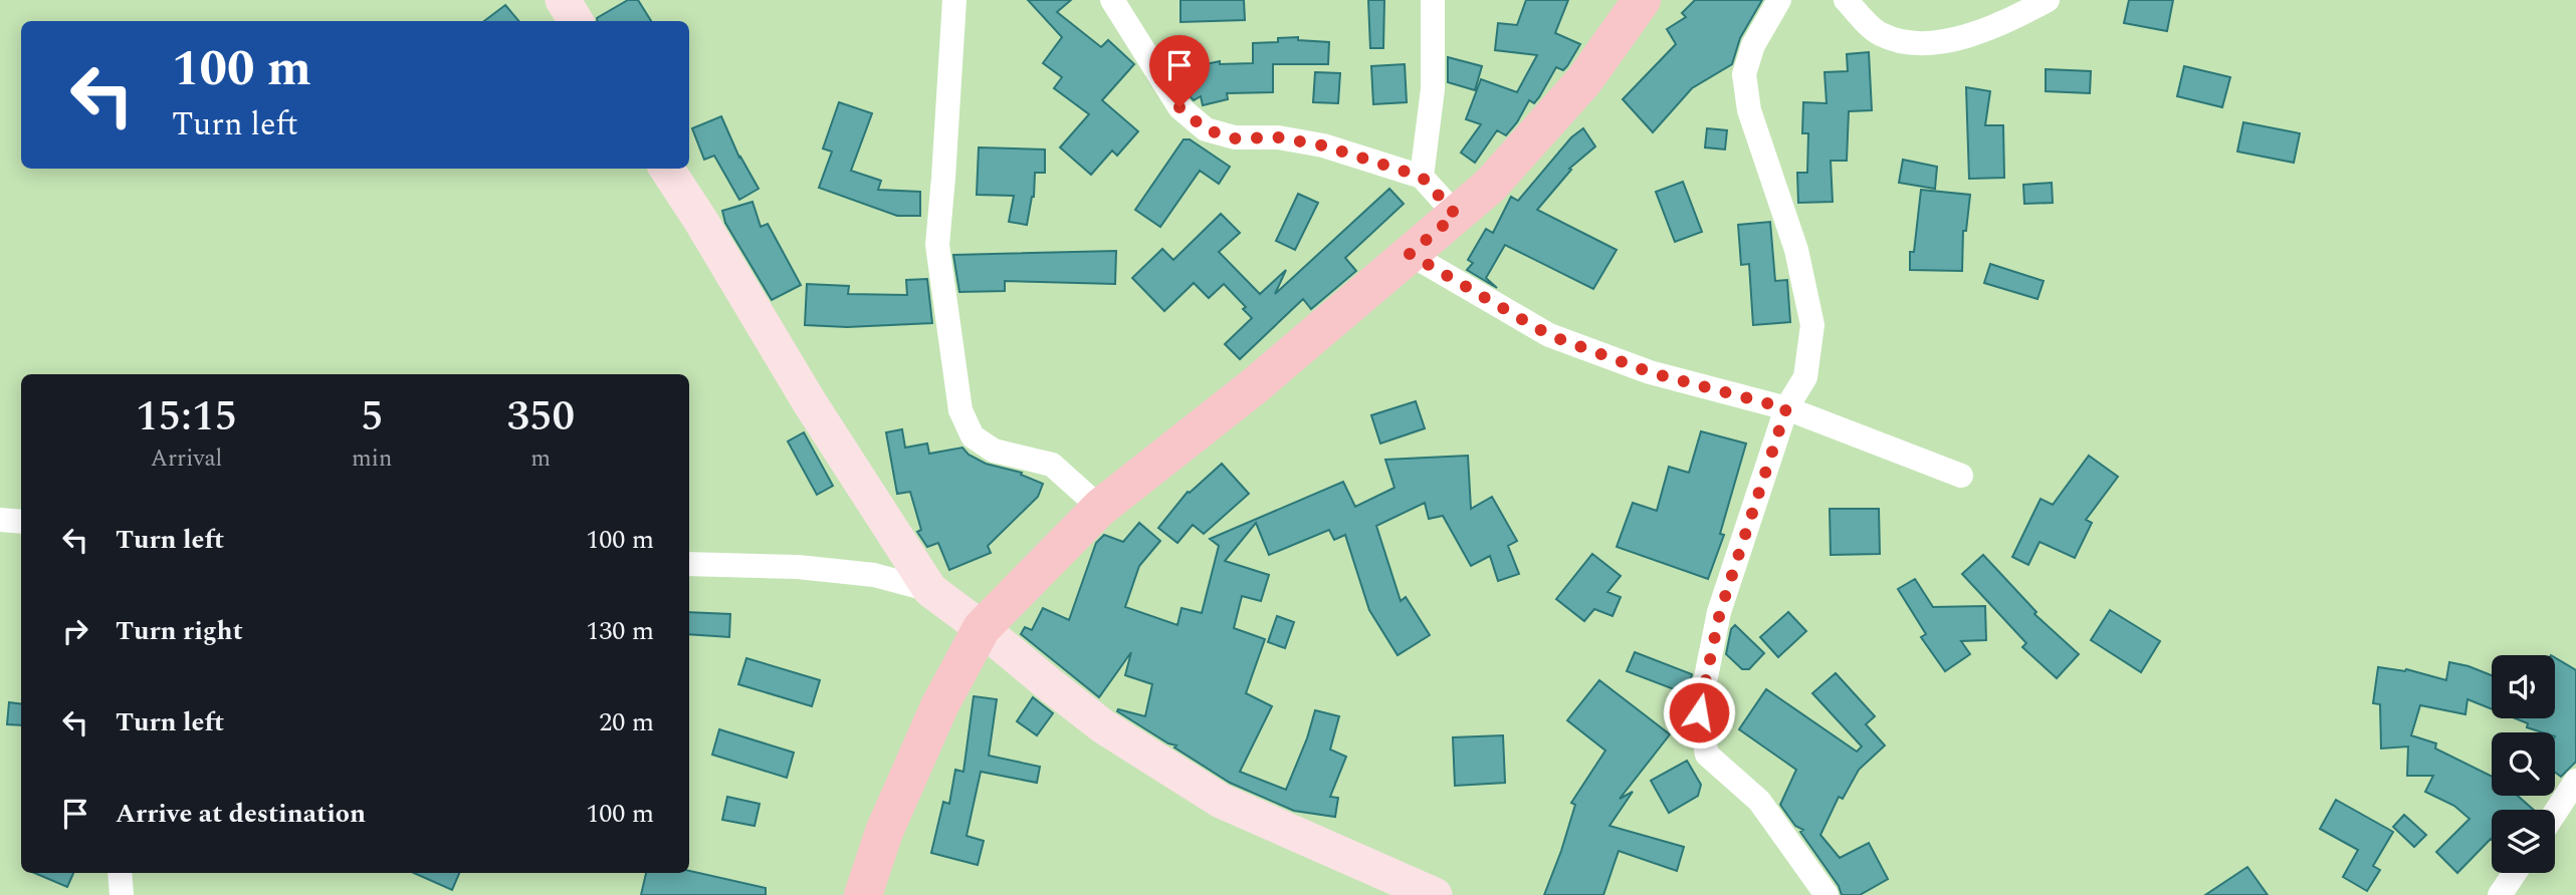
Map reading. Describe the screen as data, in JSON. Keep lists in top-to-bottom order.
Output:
{
  "page": {
    "turn": ["100 m", "Turn left"],
    "eta": [
      "15:15",
      "Arrival",
      "5",
      "min",
      "350",
      "m"
    ],
    "list": [
      {
        "name": "Turn left",
        "value": "100 m"
      },
      {
        "name": "Turn right",
        "value": "130 m"
      },
      {
        "name": "Turn left",
        "value": "20 m"
      },
      {
        "name": "Arrive at destination",
        "value": "100 m"
      }
    ]
  }
}
